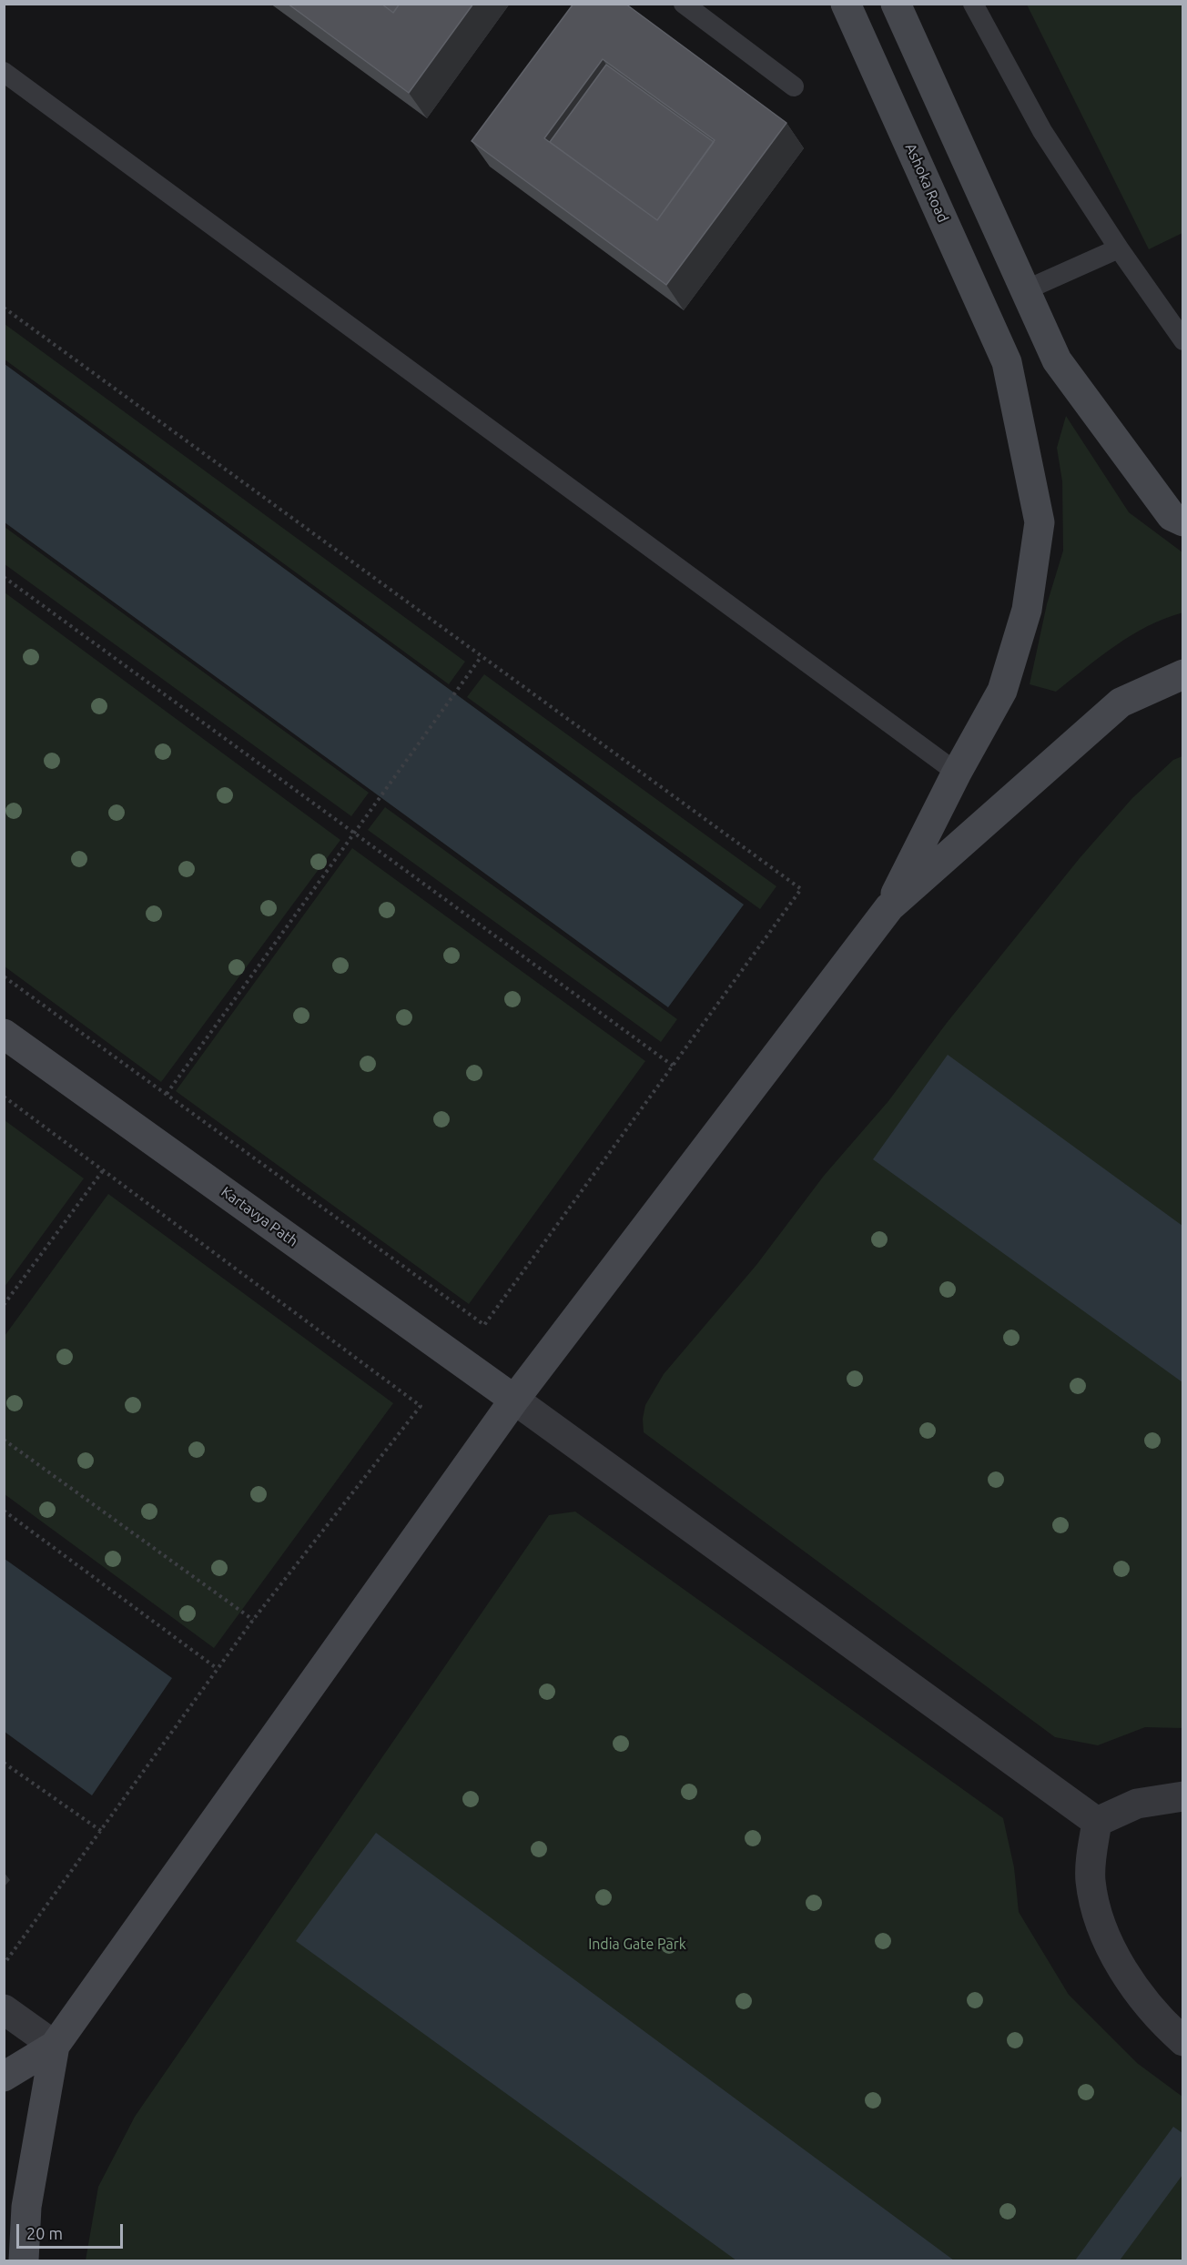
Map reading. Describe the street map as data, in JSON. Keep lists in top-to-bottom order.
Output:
{
  "streets": {
    "main road": ["Ashoka Road", "Kartavya Path"]
  },
  "parks": ["India Gate Park"],
  "scale_bar": "20 m"
}
